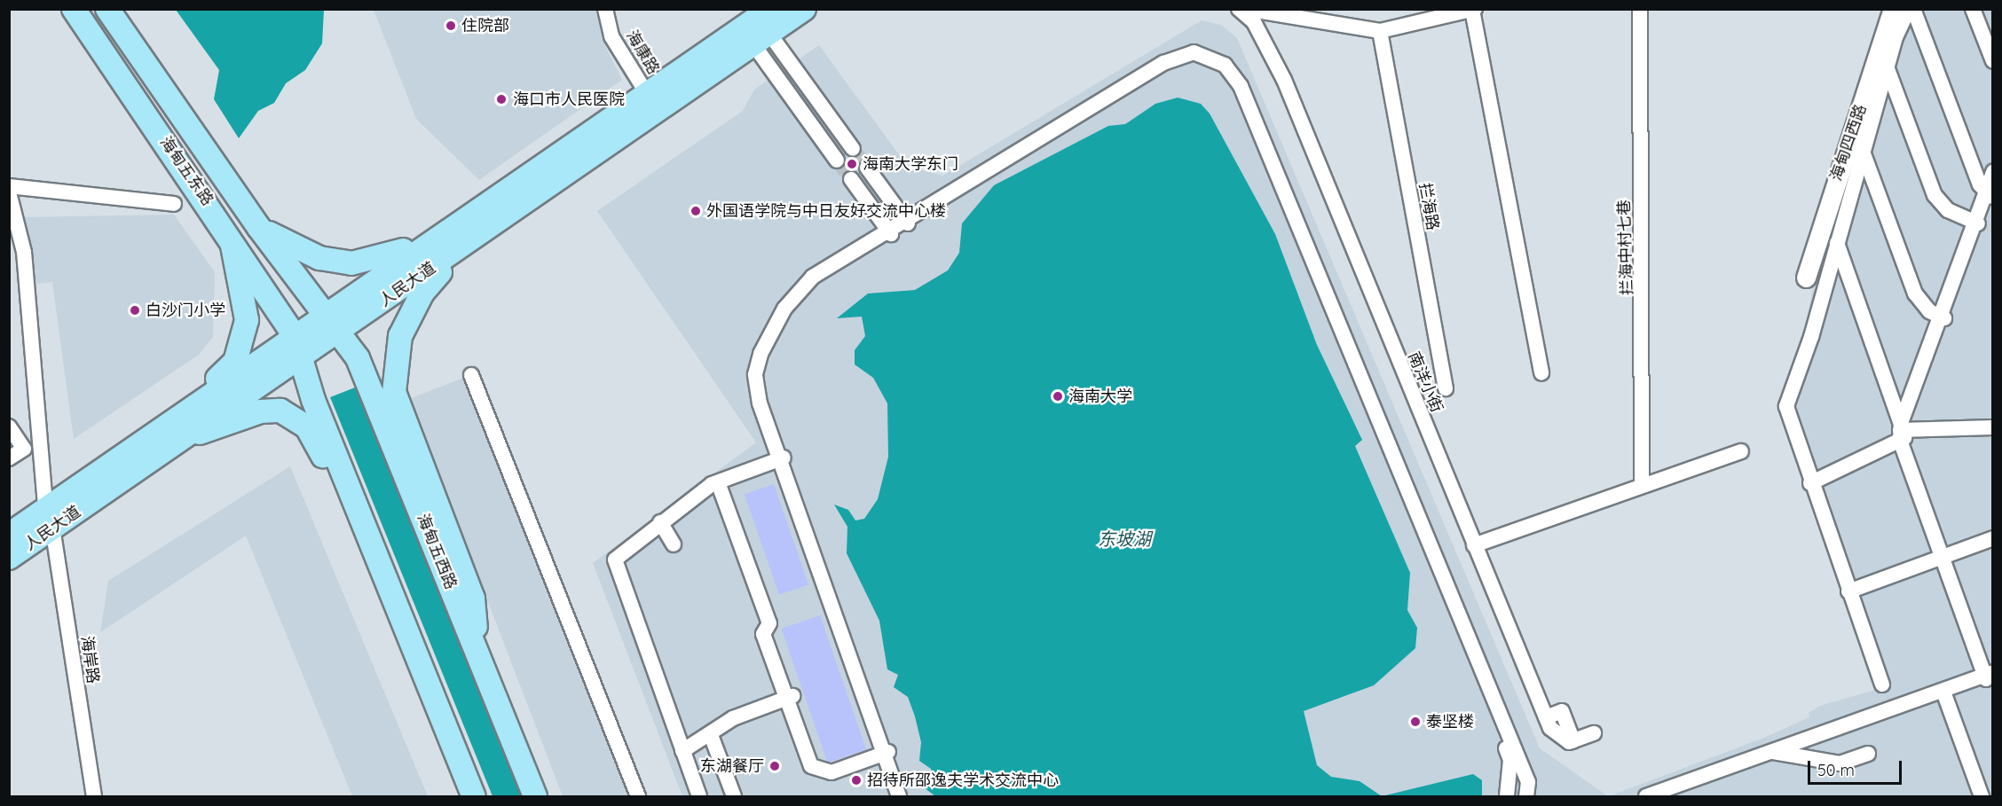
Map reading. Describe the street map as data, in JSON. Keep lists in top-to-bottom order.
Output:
{
  "streets": {
    "main road": ["海甸五东路", "人民大道", "海甸五西路"],
    "street": [
      "海康路",
      "海甸四西路",
      "拦海路",
      "拦海中村七巷",
      "南洋小街",
      "海岸路"
    ]
  },
  "crossings": [
    ["海康路", "人民大道"],
    ["海甸五东路", "人民大道"],
    ["海甸五东路", "海甸五西路"],
    ["人民大道", "海甸五西路"],
    ["人民大道", "海岸路"]
  ],
  "water": ["东坡湖"],
  "places": [
    "住院部",
    "海口市人民医院",
    "海南大学东门",
    "外国语学院与中日友好交流中心楼",
    "白沙门小学",
    "海南大学",
    "泰坚楼",
    "东湖餐厅",
    "招待所邵逸夫学术交流中心"
  ],
  "scale_bar": "50 m"
}
